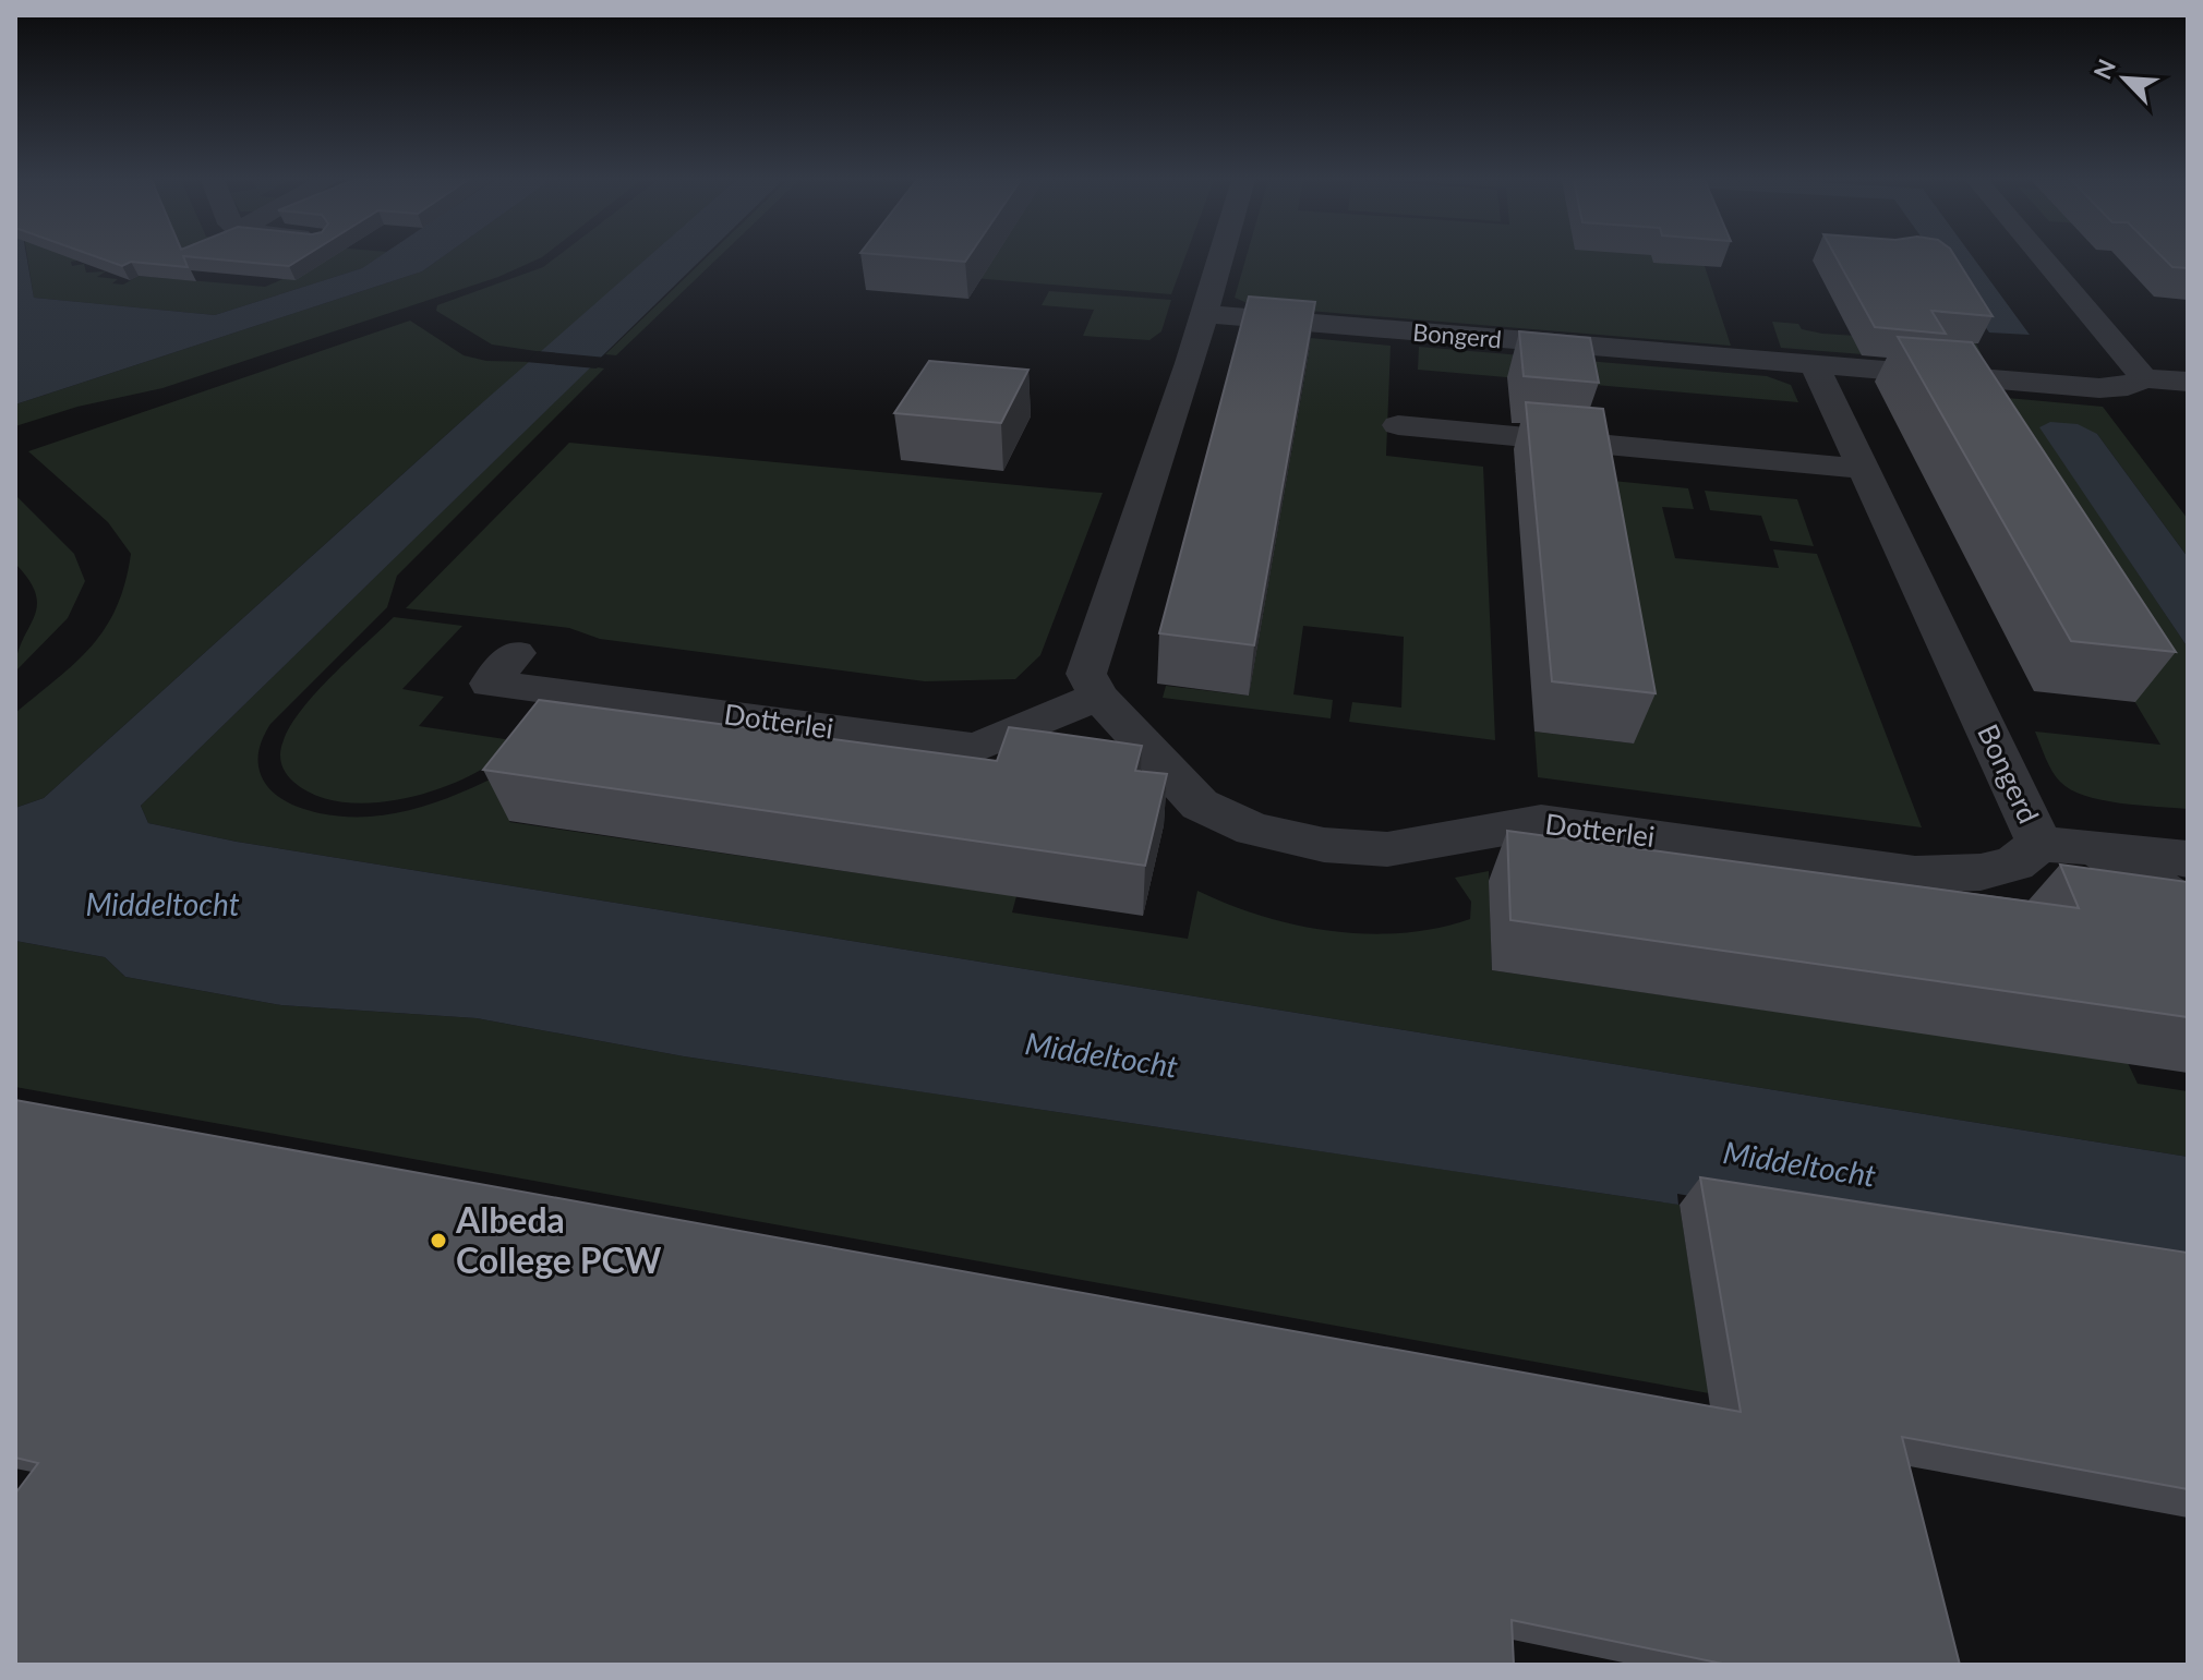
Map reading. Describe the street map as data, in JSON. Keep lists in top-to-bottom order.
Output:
{
  "streets": {
    "street": ["Bongerd", "Dotterlei"]
  },
  "crossings": [
    ["Bongerd", "Dotterlei"]
  ],
  "water": ["Middeltocht"],
  "places": ["Albeda College PCW"],
  "north": "top left"
}
